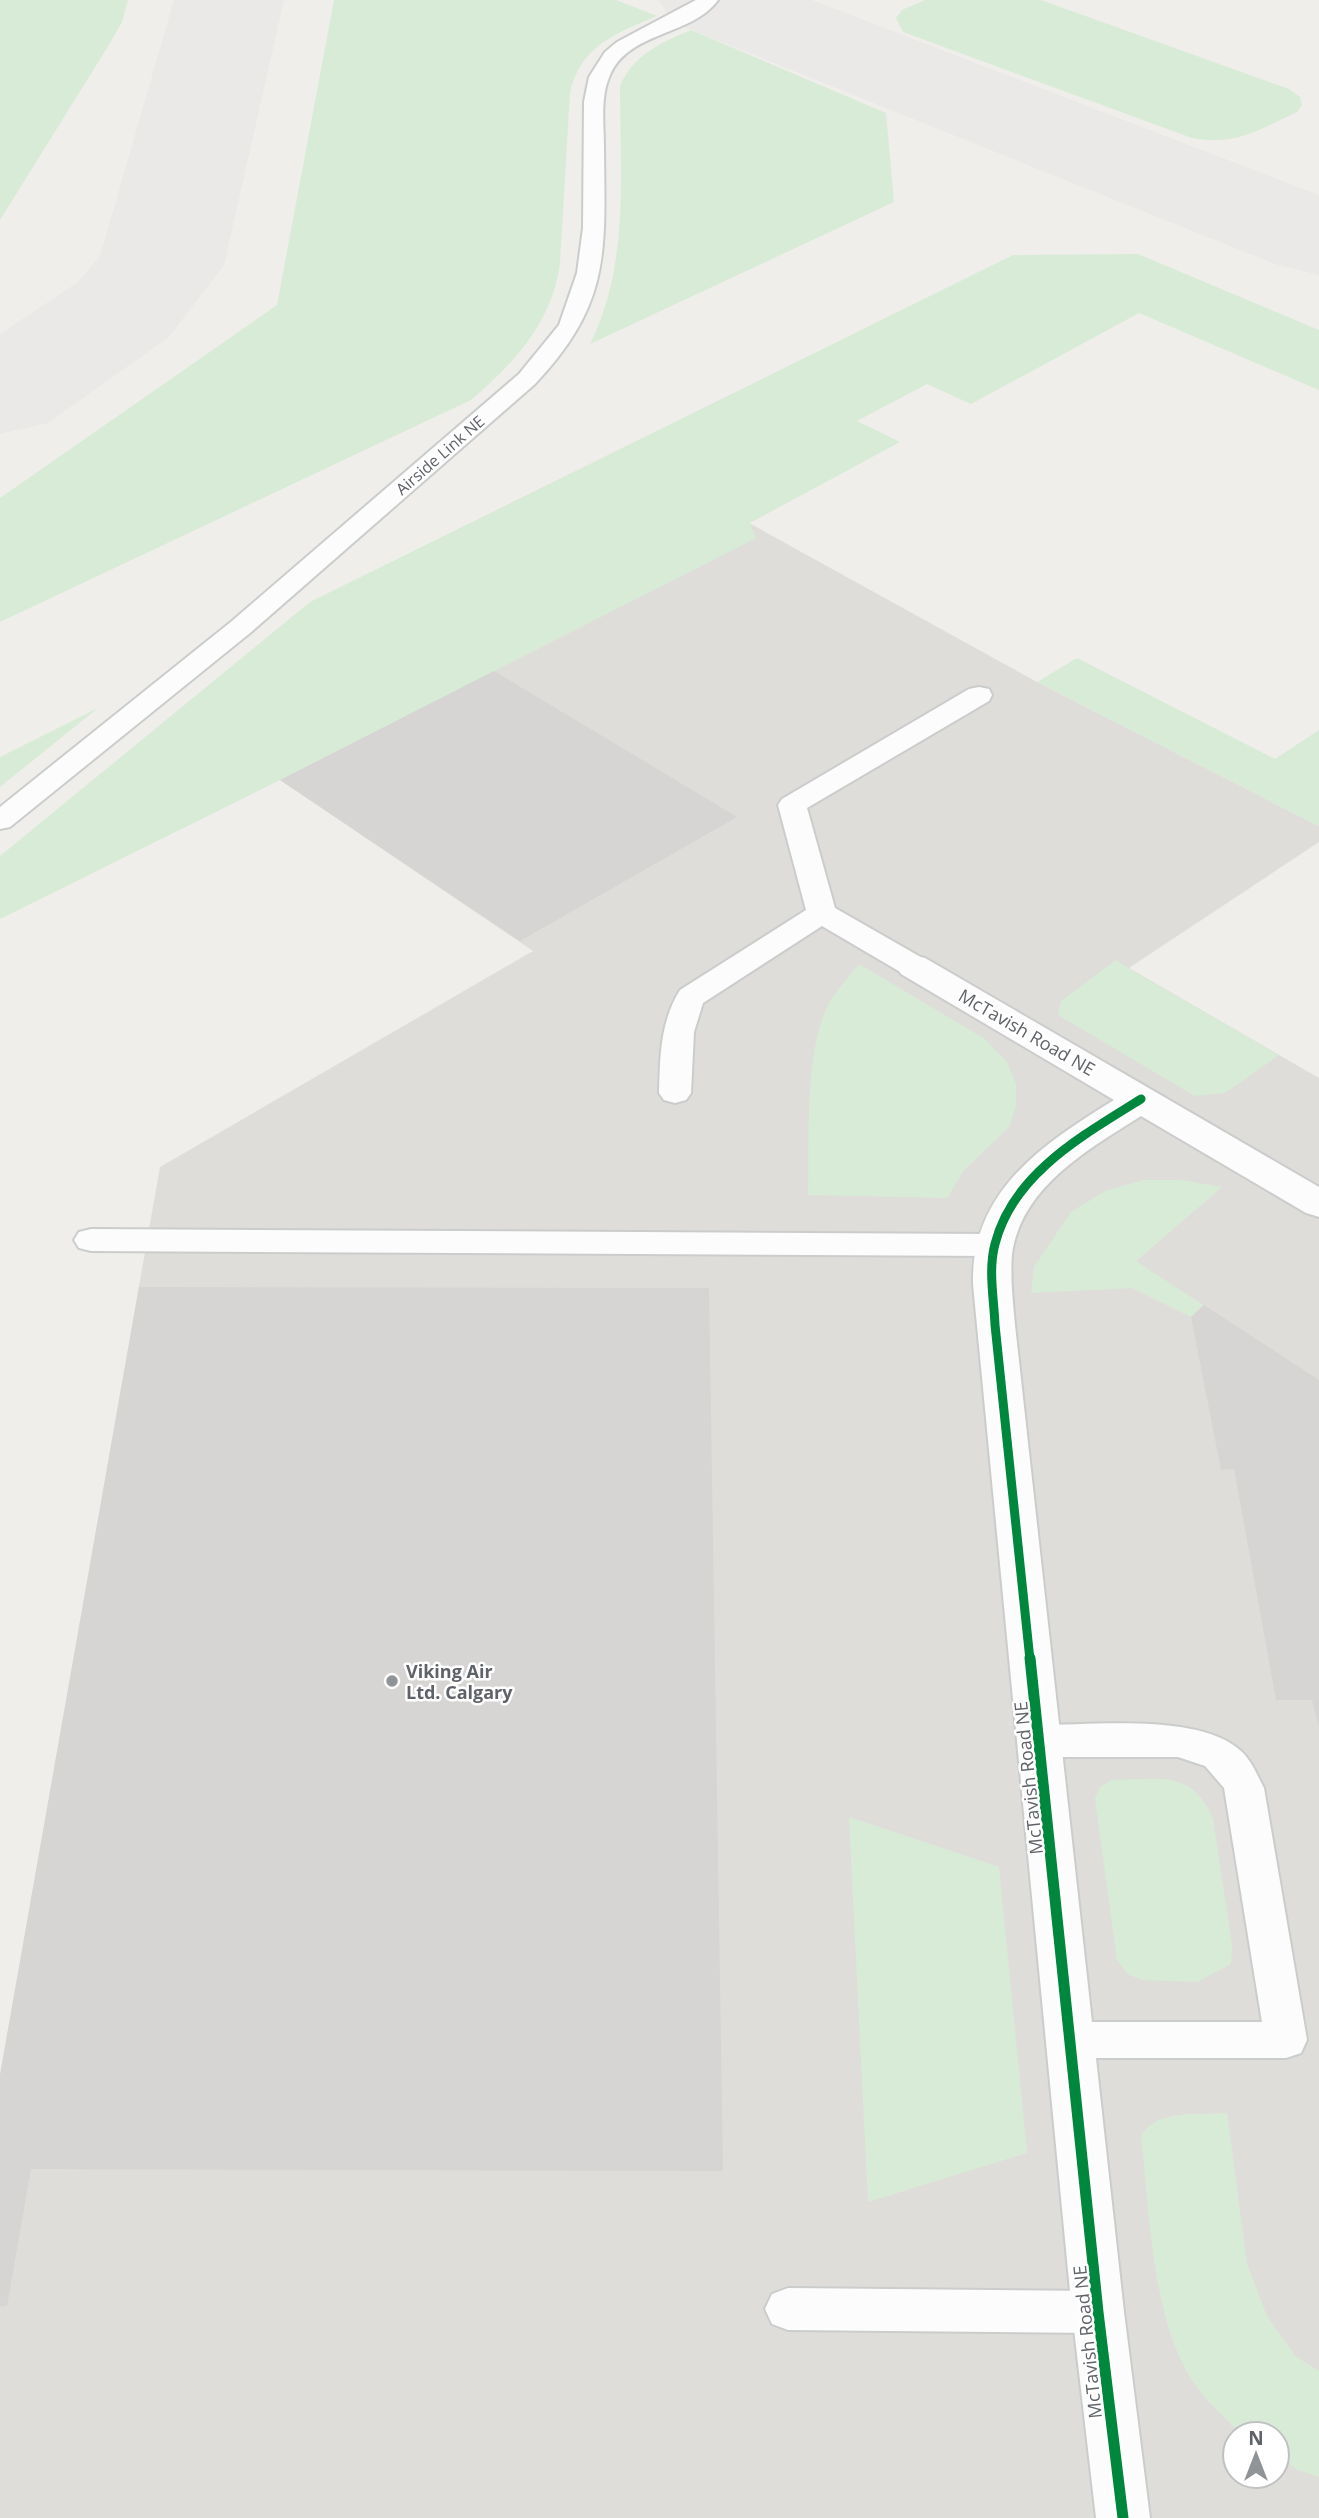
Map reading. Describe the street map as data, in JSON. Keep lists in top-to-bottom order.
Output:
{
  "streets": {
    "street": ["McTavish Road NE"],
    "lane": ["Airside Link NE"]
  },
  "places": ["Viking Air Ltd. Calgary"],
  "north": "top"
}
